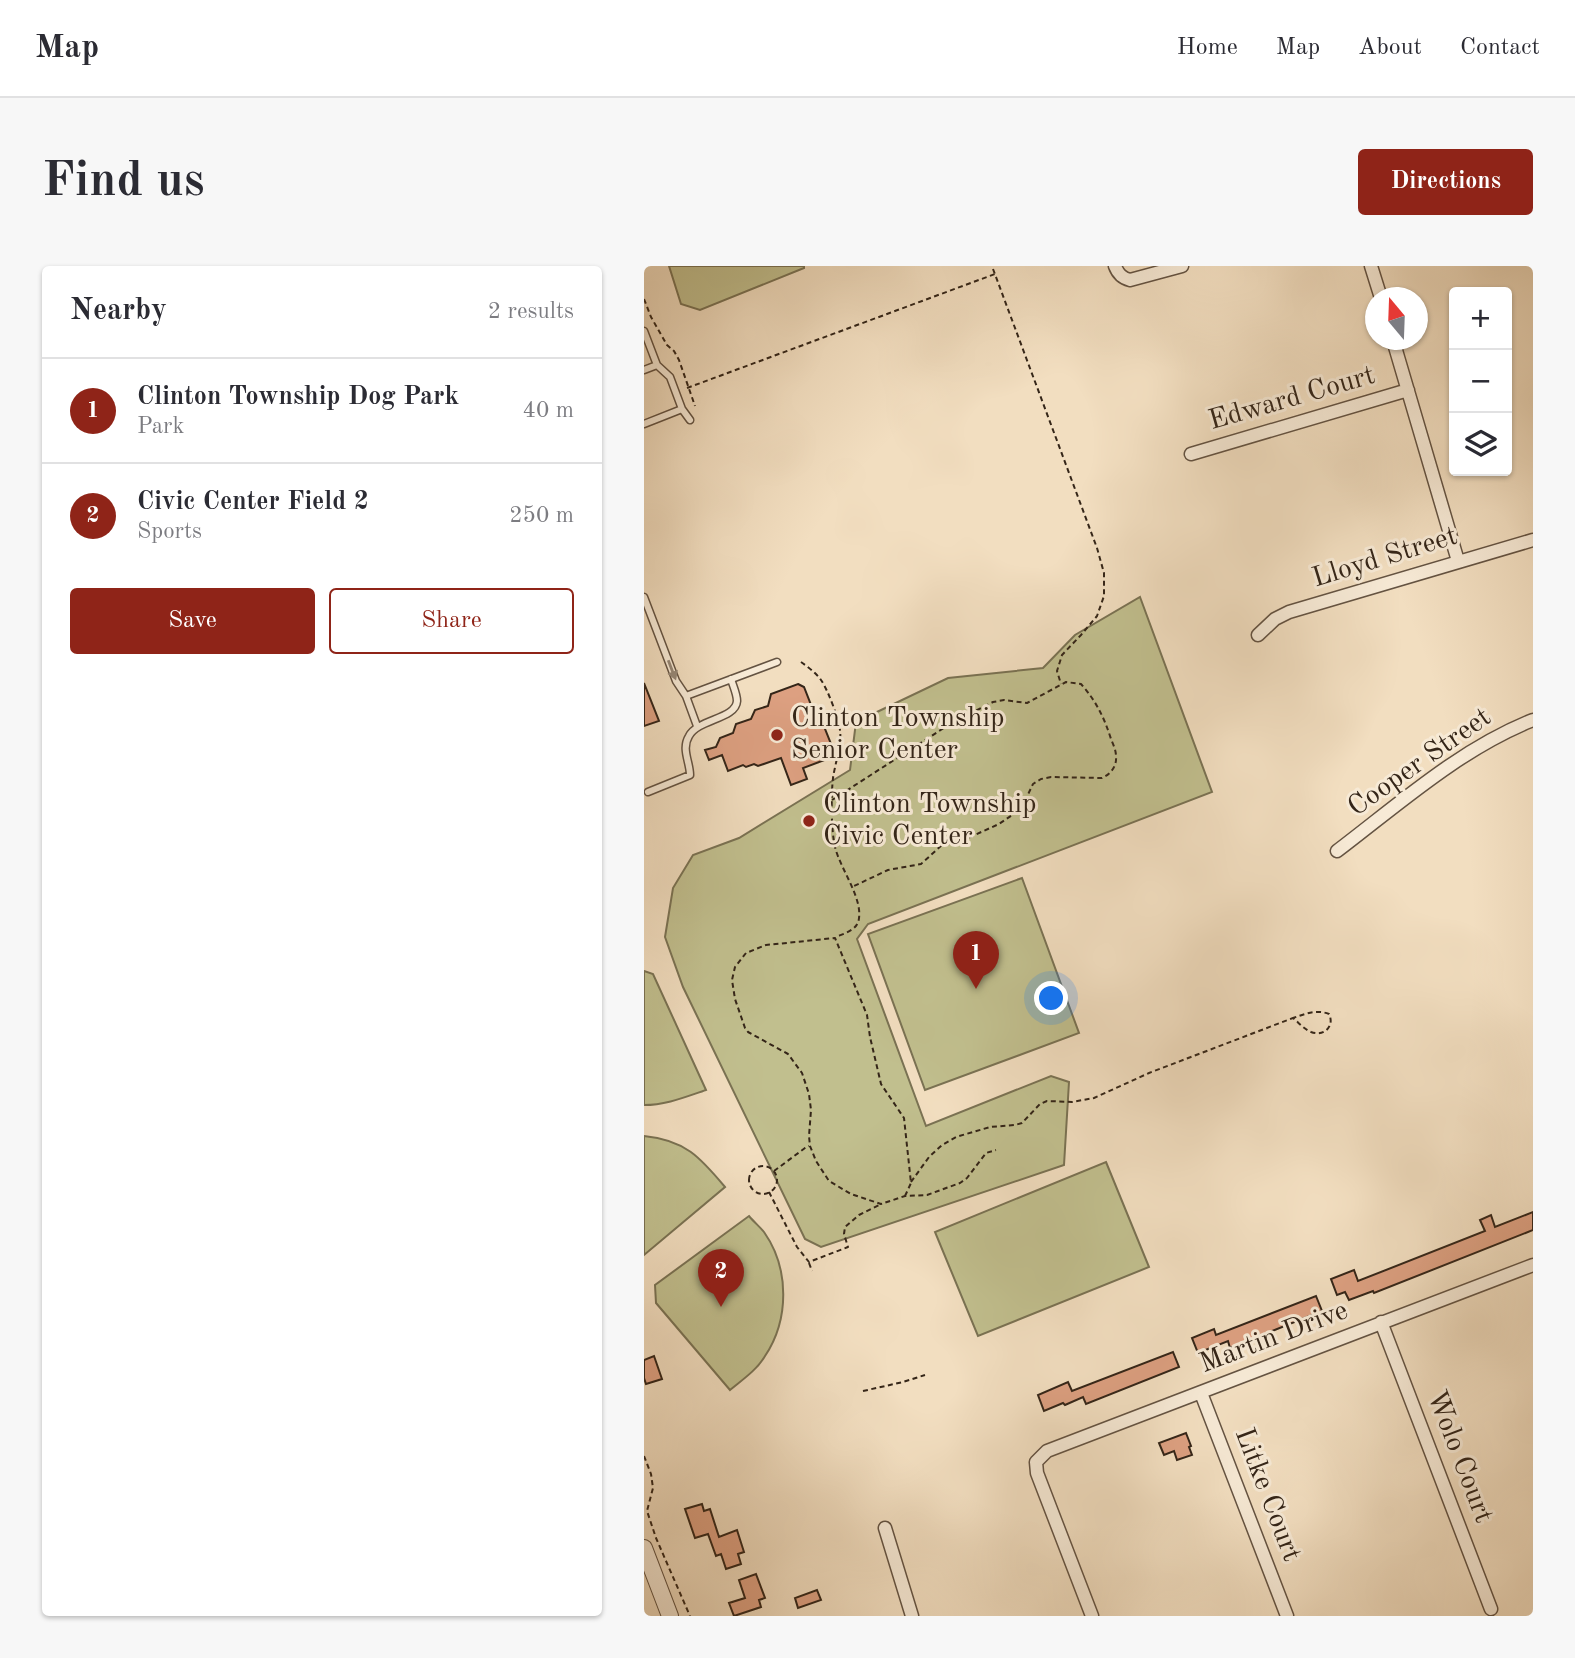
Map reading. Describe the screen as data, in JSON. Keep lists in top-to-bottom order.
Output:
{
  "streets": {
    "street": [
      "Edward Court",
      "Lloyd Street",
      "Cooper Street",
      "Martin Drive",
      "Wolo Court",
      "Litke Court"
    ]
  },
  "crossings": [
    ["Martin Drive", "Wolo Court"],
    ["Martin Drive", "Litke Court"]
  ],
  "places": ["Clinton Township Senior Center", "Clinton Township Civic Center"],
  "north": "top",
  "page": {
    "header": "Map",
    "nav": [
      "Home",
      "Map",
      "About",
      "Contact"
    ],
    "buttons": [
      "Directions",
      ["Save", "Share"]
    ],
    "title": "Find us",
    "heading": ["Nearby", "2 results"],
    "map_buttons": ["+", "−"],
    "list": [
      {
        "mark": "1",
        "name": "Clinton Township Dog Park",
        "note": "Park",
        "value": "40 m"
      },
      {
        "mark": "2",
        "name": "Civic Center Field 2",
        "note": "Sports",
        "value": "250 m"
      }
    ],
    "pins": ["1", "2"]
  }
}
